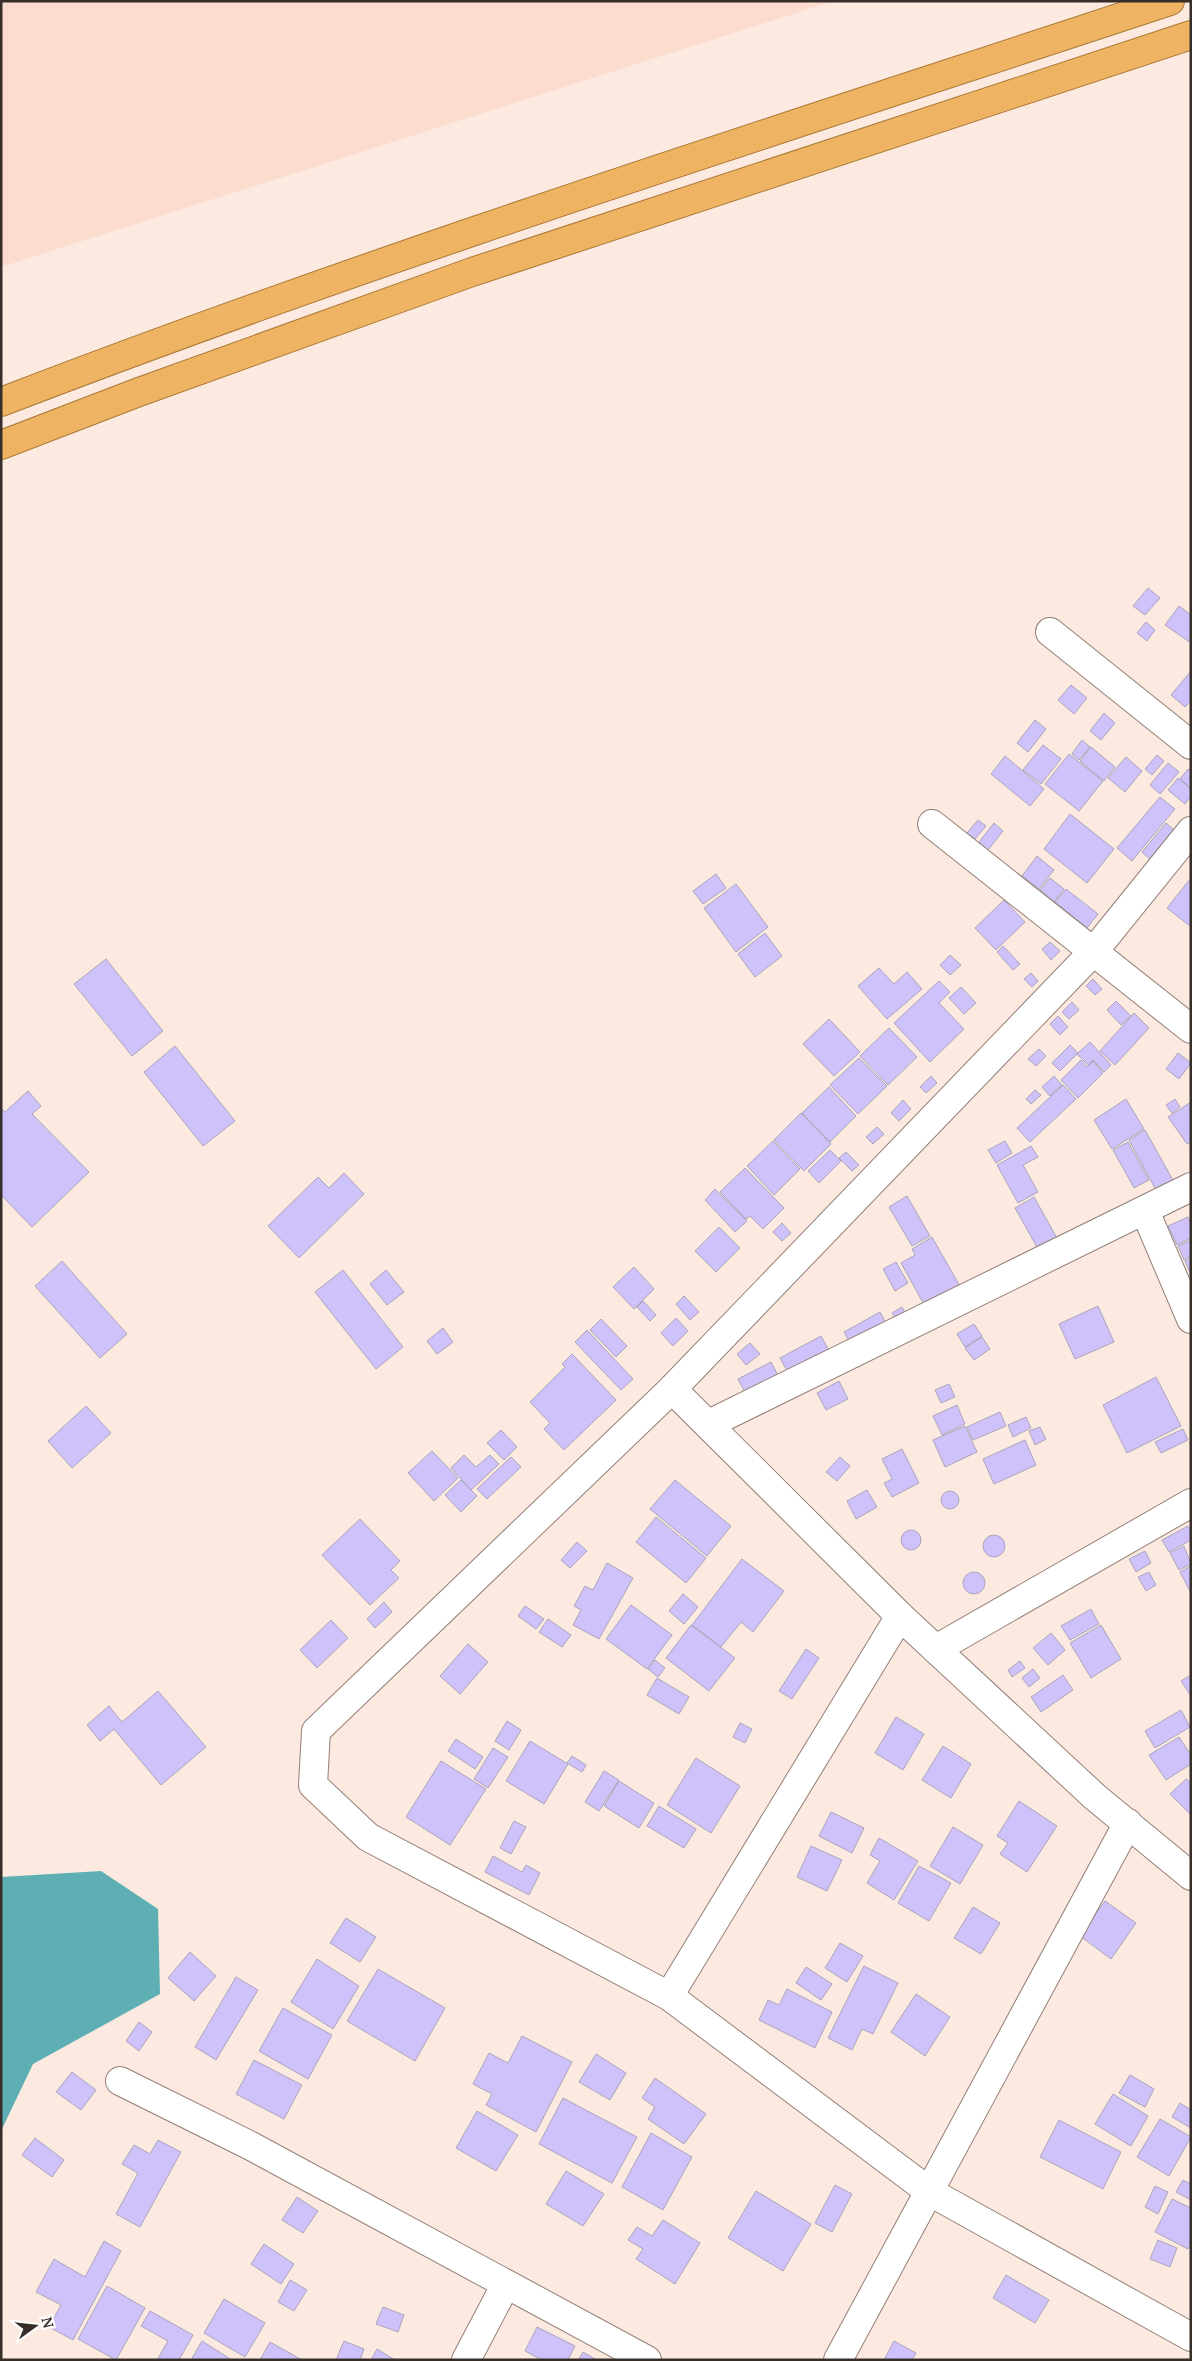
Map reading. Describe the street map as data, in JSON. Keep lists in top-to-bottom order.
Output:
{
  "north": "right"
}
